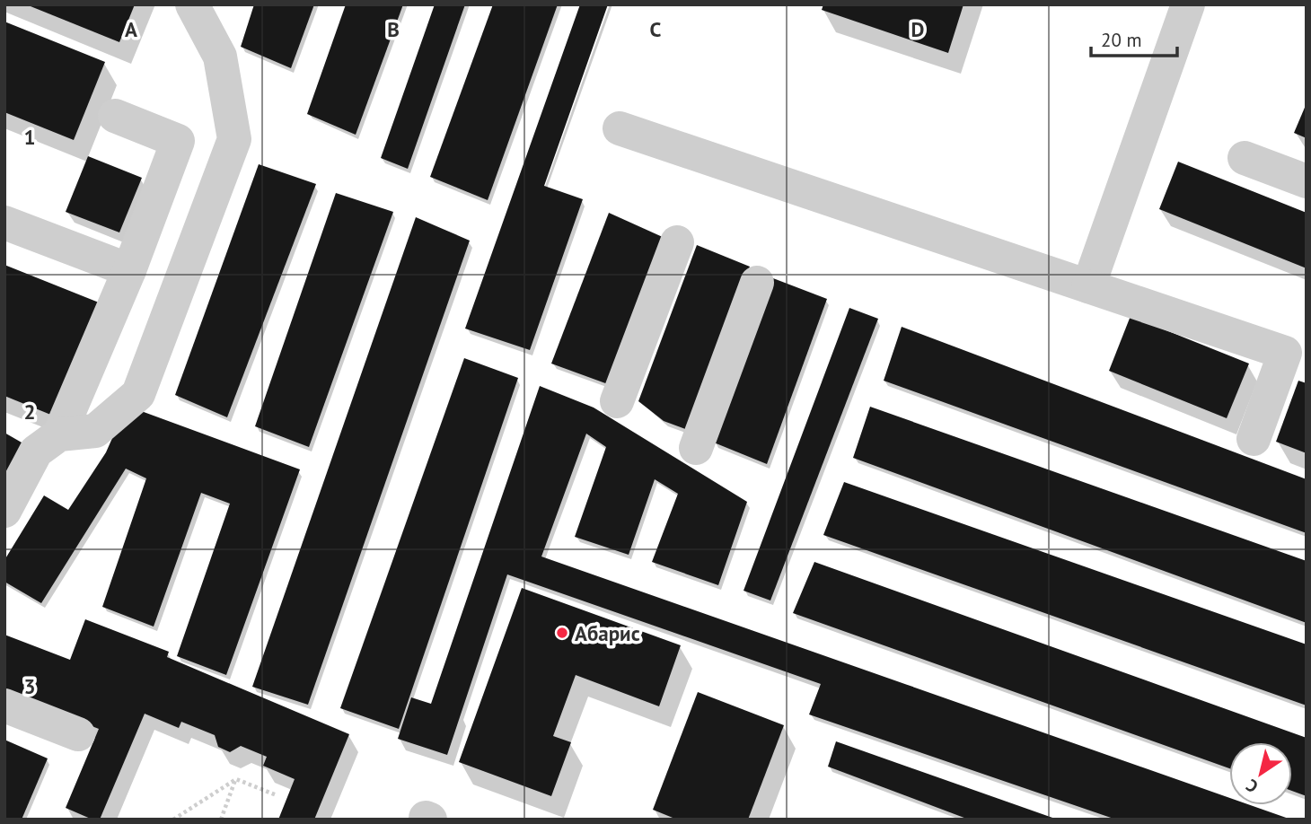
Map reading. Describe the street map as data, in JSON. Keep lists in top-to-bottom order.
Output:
{
  "places": ["Абарис"],
  "scale_bar": "20 m",
  "north": "bottom left",
  "grid": {
    "columns": [
      "A",
      "B",
      "C",
      "D"
    ],
    "rows": ["1", "2", "3"]
  }
}
